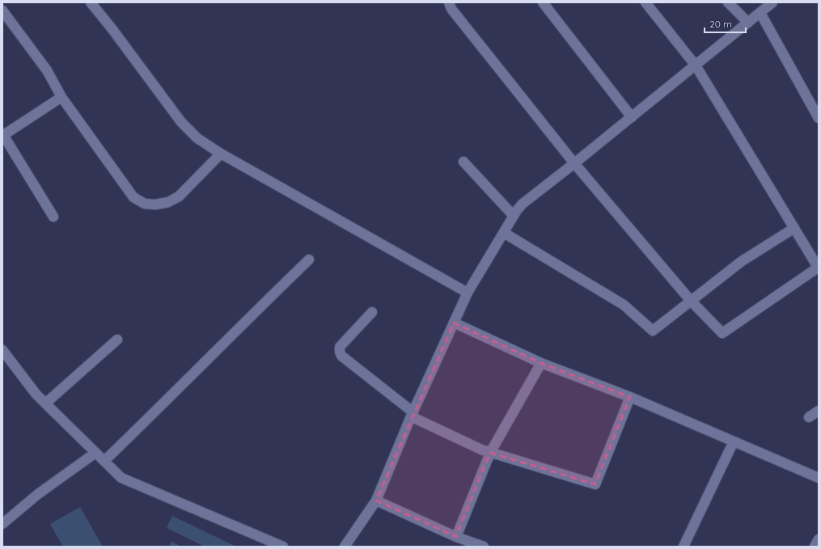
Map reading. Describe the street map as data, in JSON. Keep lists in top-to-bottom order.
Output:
{
  "scale_bar": "20 m"
}
